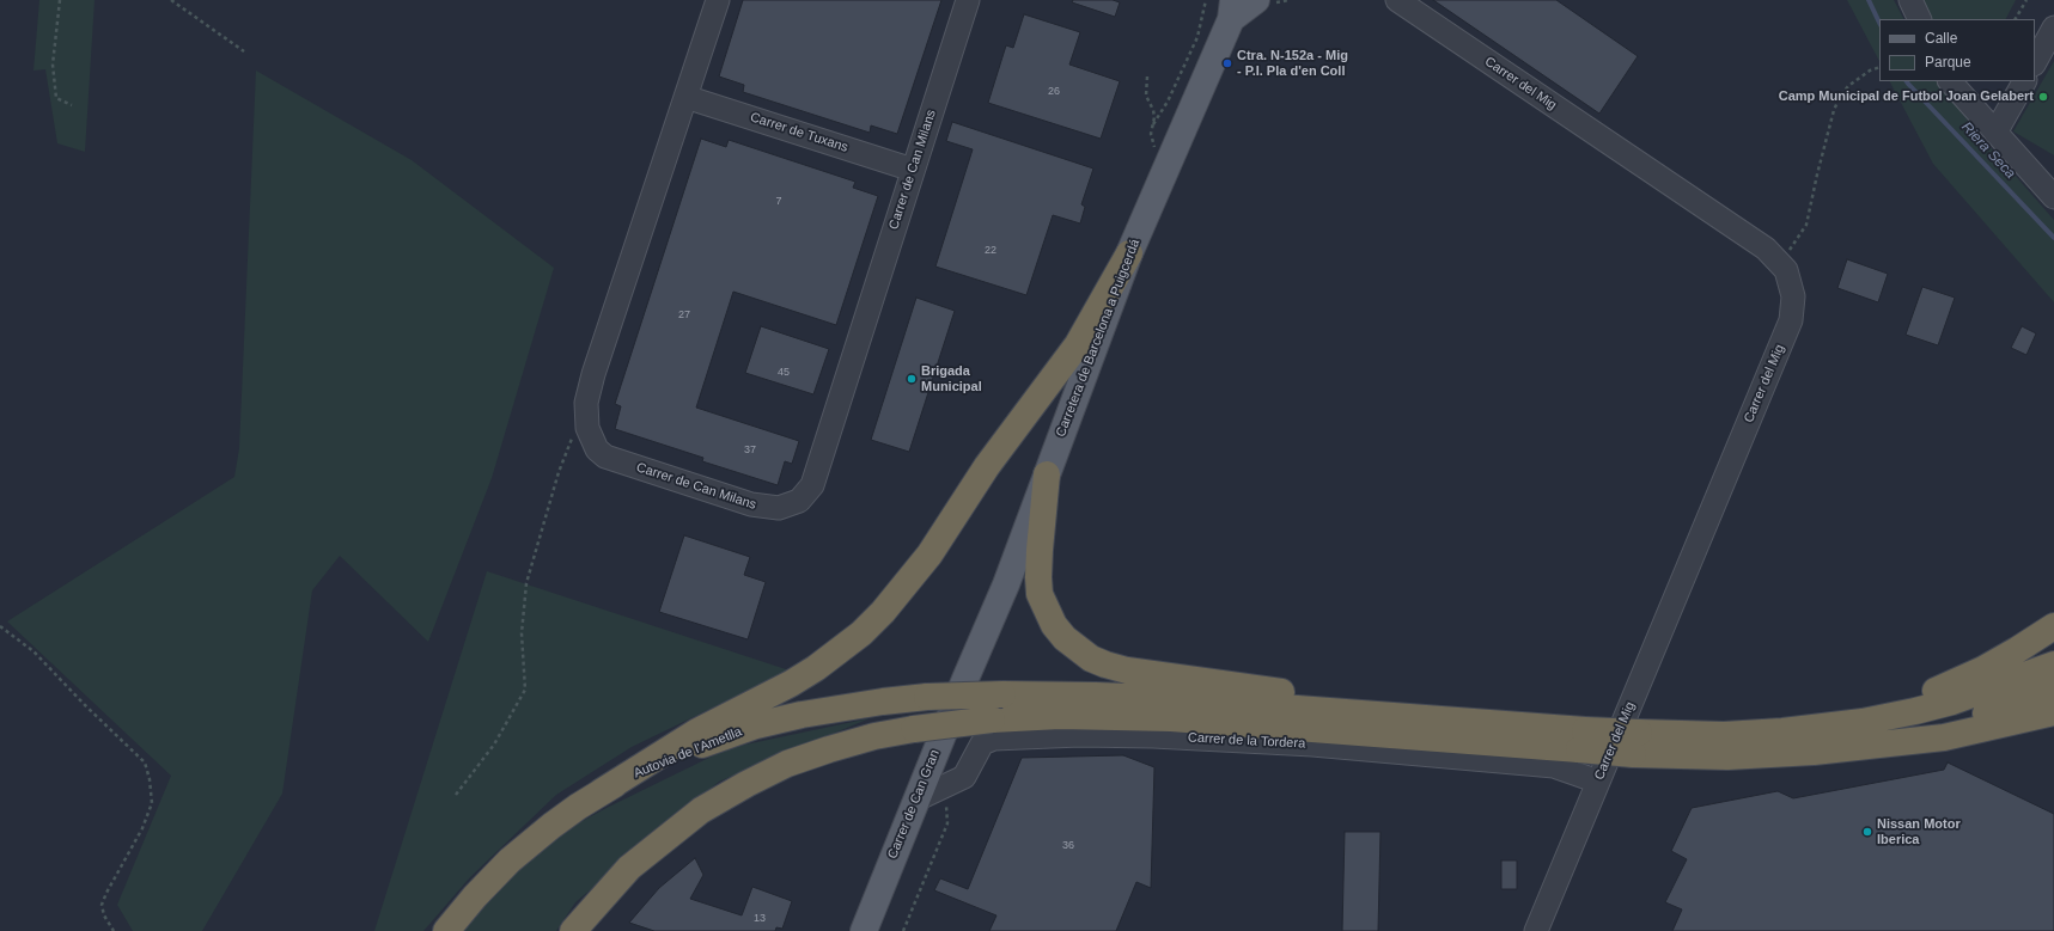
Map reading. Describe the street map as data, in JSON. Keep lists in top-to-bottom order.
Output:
{
  "streets": {
    "highway": ["Autovia de l'Ametlla"],
    "main road": ["Carretera de Barcelona a Puigcerdá", "Carrer de Can Gran"],
    "street": [
      "Carrer del Mig",
      "Carrer de Tuxans",
      "Carrer de Can Milans",
      "Carrer de la Tordera"
    ]
  },
  "crossings": [
    ["Carrer del Mig", "Carrer de la Tordera"],
    ["Carrer de Tuxans", "Carrer de Can Milans"],
    ["Carretera de Barcelona a Puigcerdá", "Carrer de Can Gran"],
    ["Carrer de la Tordera", "Carrer de Can Gran"]
  ],
  "water": ["Riera Seca"],
  "places": [
    "Ctra. N-152a - Mig - P.I. Pla d'en Coll",
    "Camp Municipal de Futbol Joan Gelabert",
    "Brigada Municipal",
    "Nissan Motor Iberica"
  ],
  "house_numbers": [
    "26",
    "7",
    "22",
    "27",
    "45",
    "37",
    "36",
    "13"
  ],
  "legend": ["Calle", "Parque"]
}
